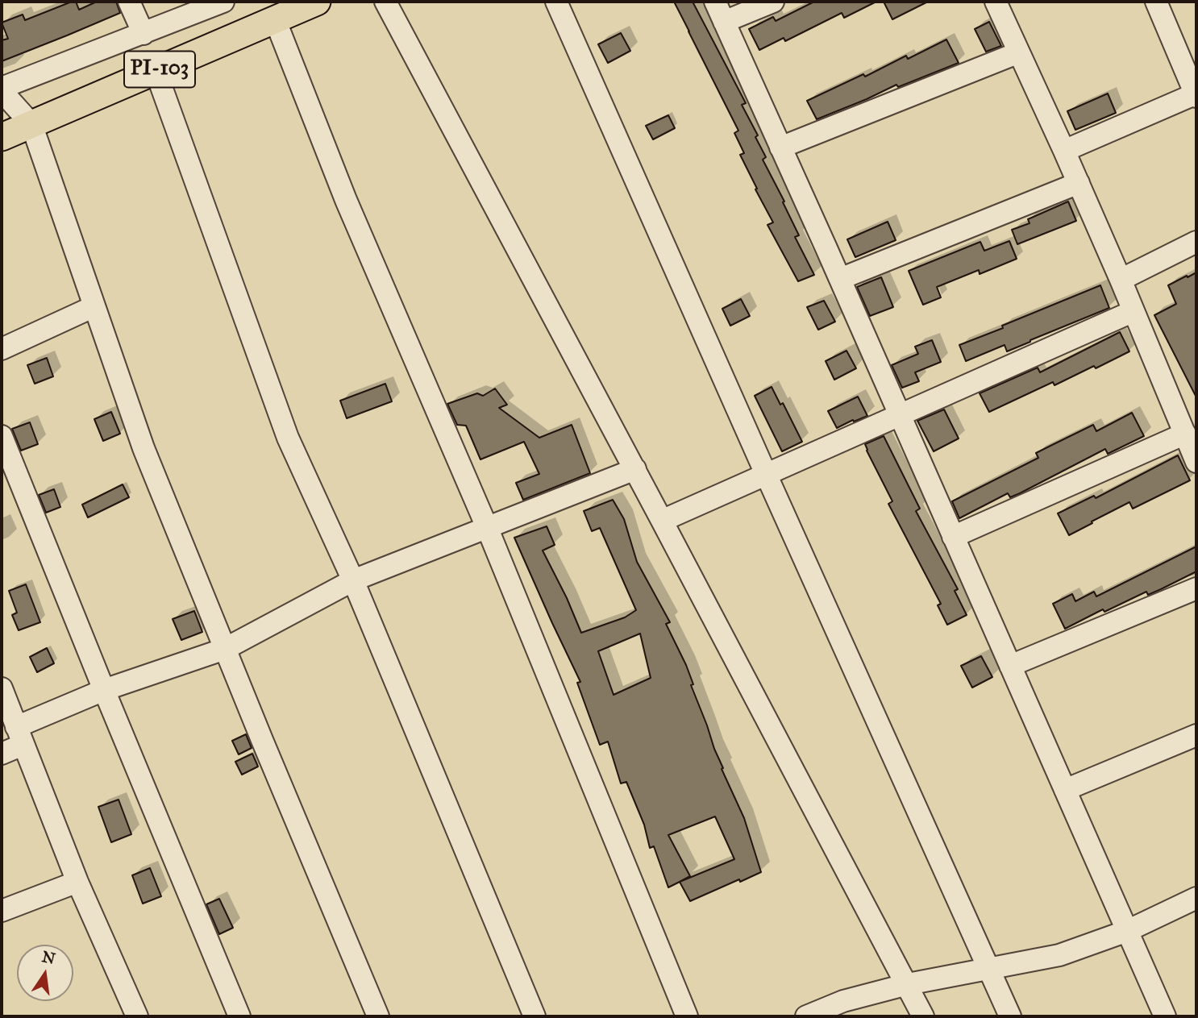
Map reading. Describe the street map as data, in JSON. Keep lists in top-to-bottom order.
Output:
{
  "streets": {
    "main road": ["PI-103"]
  },
  "north": "top"
}
